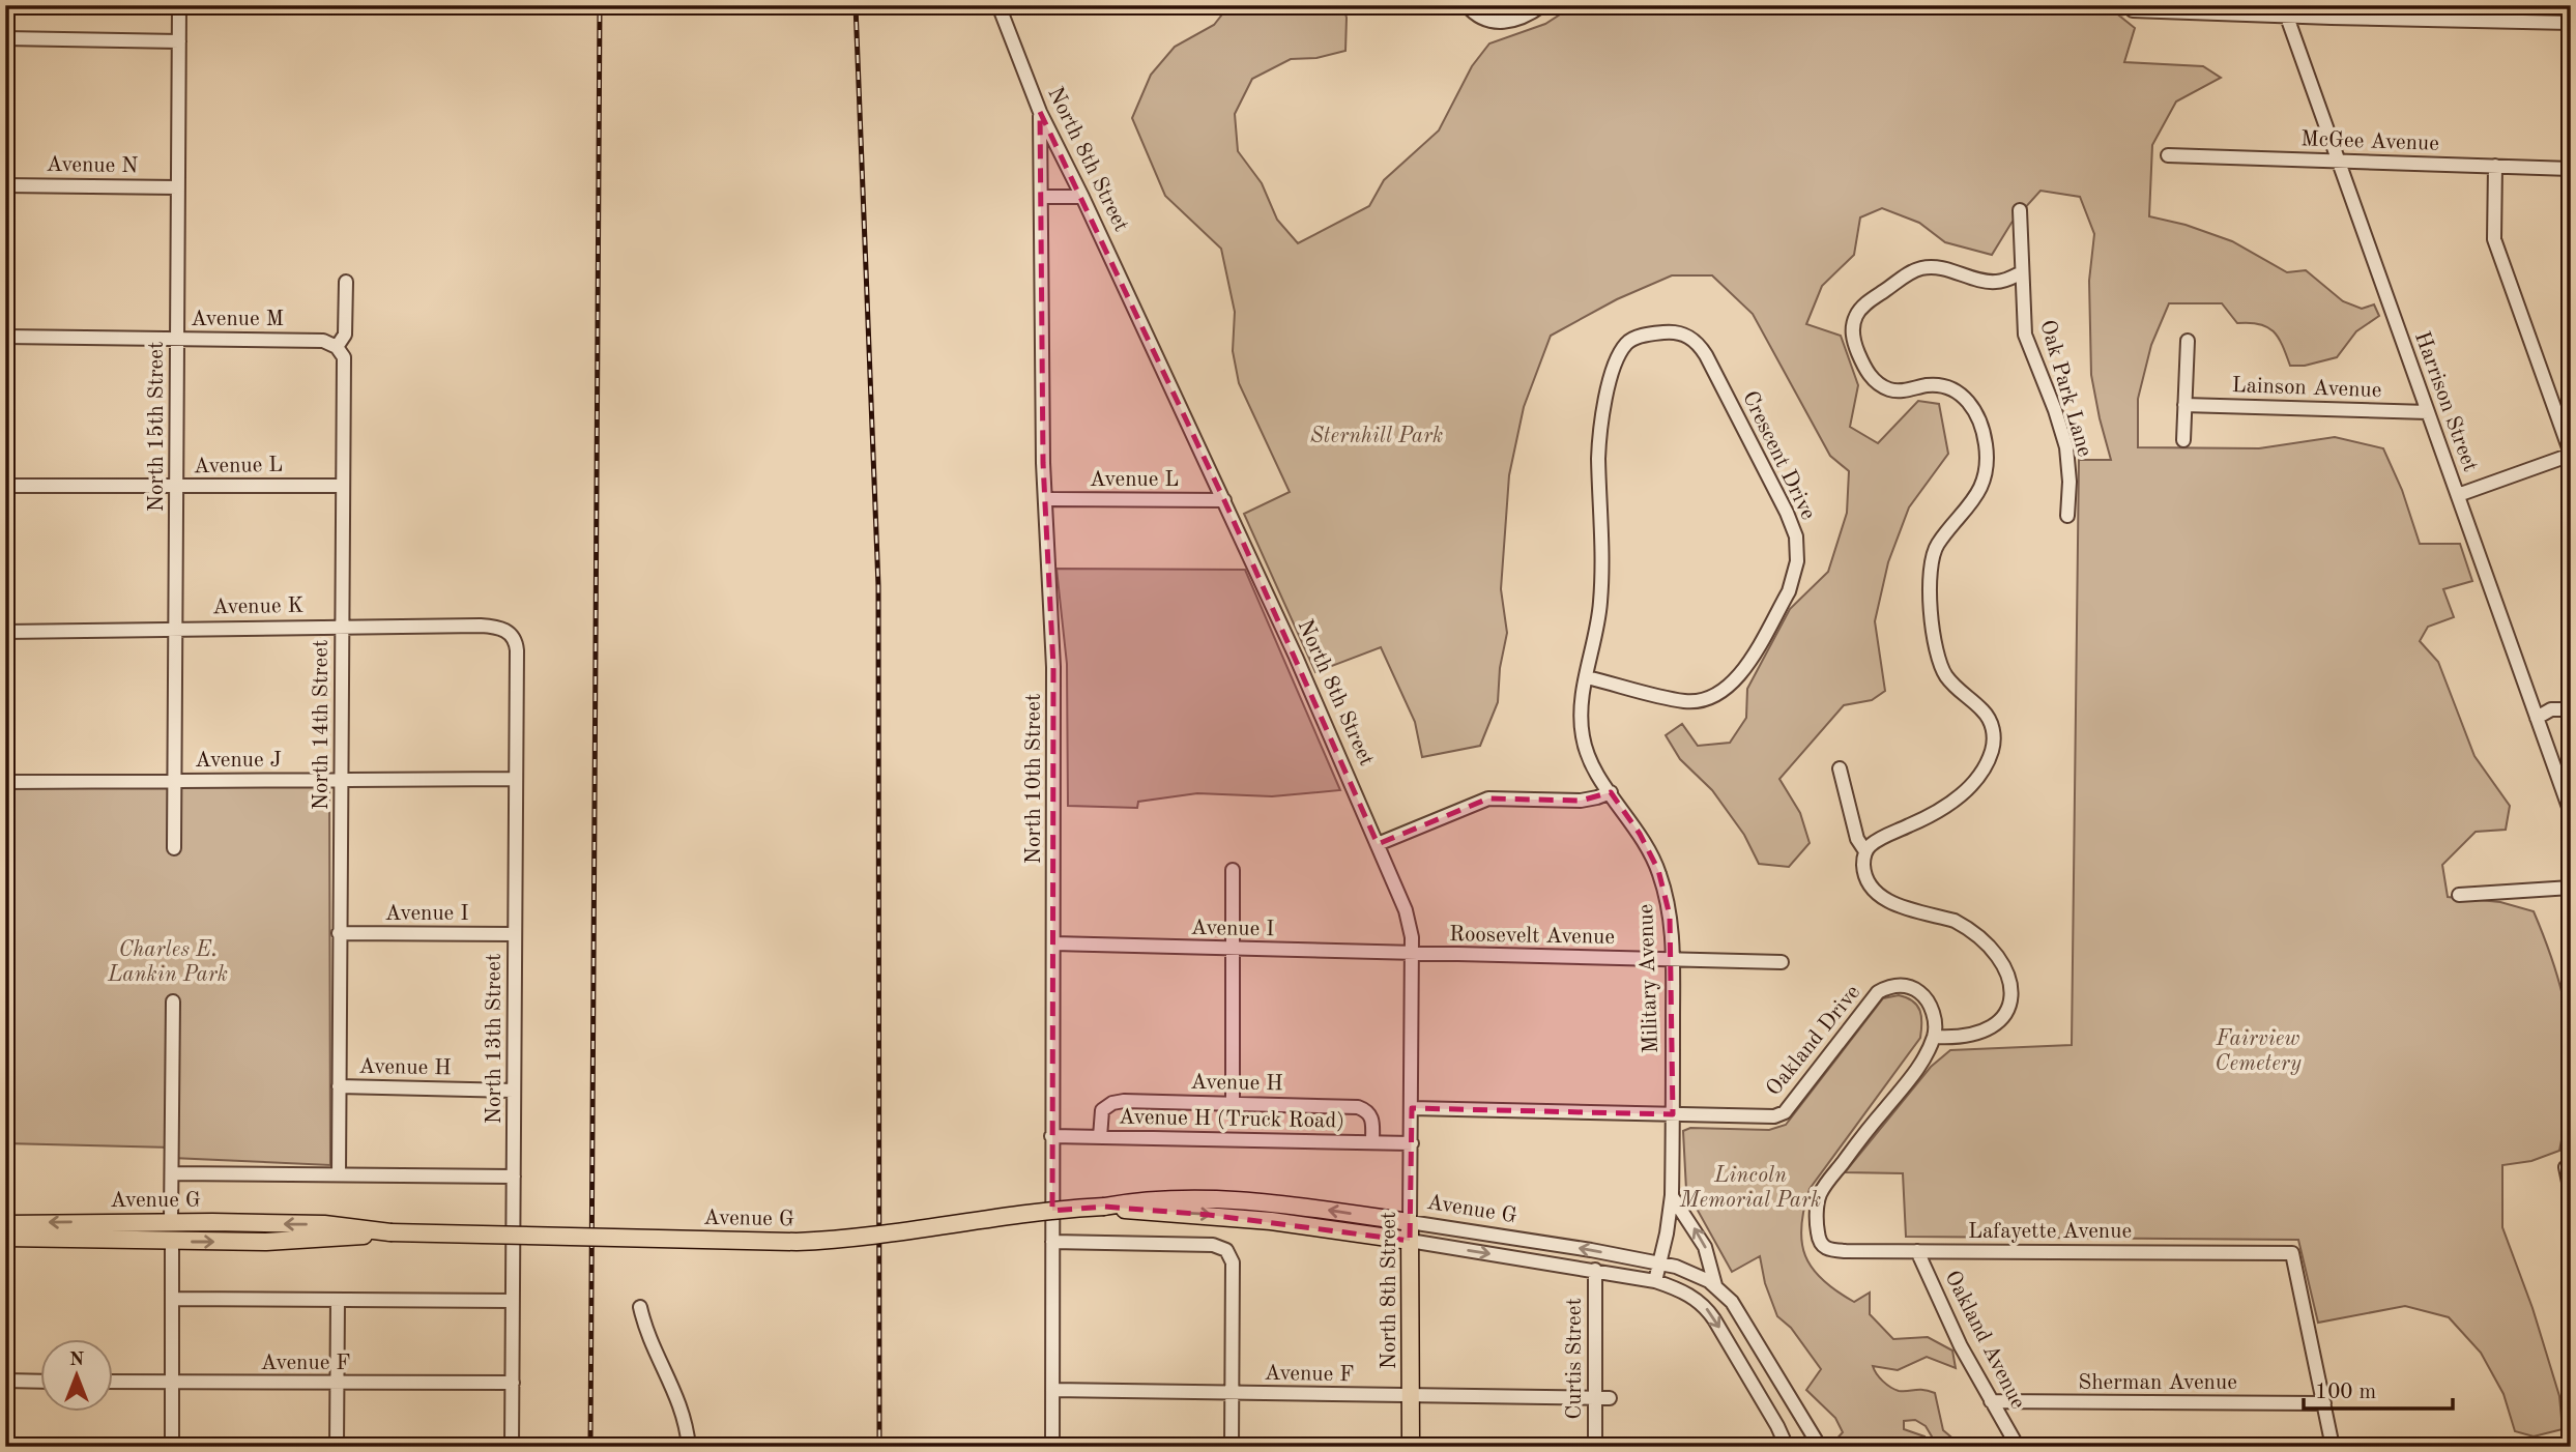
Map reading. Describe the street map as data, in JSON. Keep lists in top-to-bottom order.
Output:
{
  "streets": {
    "main road": ["North 8th Street", "Avenue G"],
    "street": [
      "McGee Avenue",
      "Avenue N",
      "Avenue M",
      "Oak Park Lane",
      "Lainson Avenue",
      "Harrison Street",
      "North 15th Street",
      "Crescent Drive",
      "Avenue L",
      "Avenue K",
      "North 14th Street",
      "Avenue J",
      "North 10th Street",
      "Avenue I",
      "Roosevelt Avenue",
      "Military Avenue",
      "North 13th Street",
      "Oakland Drive",
      "Avenue H",
      "Avenue H (Truck Road)",
      "Lafayette Avenue",
      "Oakland Avenue",
      "Curtis Street",
      "Avenue F",
      "Sherman Avenue"
    ]
  },
  "crossings": [
    ["McGee Avenue", "Harrison Street"],
    ["North 8th Street", "Avenue L"],
    ["North 8th Street", "North 10th Street"],
    ["North 8th Street", "Avenue I"],
    ["North 8th Street", "Roosevelt Avenue"],
    ["North 8th Street", "Oakland Drive"],
    ["North 8th Street", "Avenue H (Truck Road)"],
    ["North 8th Street", "Avenue G"],
    ["North 8th Street", "Avenue F"],
    ["Avenue N", "North 15th Street"],
    ["Avenue M", "North 15th Street"],
    ["Avenue M", "North 14th Street"],
    ["Lainson Avenue", "Harrison Street"],
    ["North 15th Street", "Avenue L"],
    ["North 15th Street", "Avenue K"],
    ["North 15th Street", "Avenue J"],
    ["Crescent Drive", "Military Avenue"],
    ["Avenue L", "North 14th Street"],
    ["Avenue L", "North 10th Street"],
    ["Avenue K", "North 14th Street"],
    ["Avenue K", "North 13th Street"],
    ["North 14th Street", "Avenue J"],
    ["North 14th Street", "Avenue I"],
    ["North 14th Street", "Avenue H"],
    ["North 14th Street", "Avenue G"],
    ["Avenue J", "North 13th Street"],
    ["North 10th Street", "Avenue I"],
    ["North 10th Street", "Avenue H (Truck Road)"],
    ["North 10th Street", "Avenue F"],
    ["Avenue I", "Roosevelt Avenue"],
    ["Avenue I", "North 13th Street"],
    ["Roosevelt Avenue", "Military Avenue"],
    ["Military Avenue", "Oakland Drive"],
    ["Military Avenue", "Avenue G"],
    ["North 13th Street", "Avenue H"],
    ["North 13th Street", "Avenue G"],
    ["North 13th Street", "Avenue F"],
    ["Oakland Drive", "Lafayette Avenue"],
    ["Avenue H", "Avenue H (Truck Road)"],
    ["Avenue G", "Curtis Street"],
    ["Lafayette Avenue", "Oakland Avenue"],
    ["Lafayette Avenue", "Sherman Avenue"],
    ["Oakland Avenue", "Sherman Avenue"],
    ["Curtis Street", "Avenue F"]
  ],
  "parks": [
    "Sternhill Park",
    "Charles E. Lankin Park",
    "Fairview Cemetery",
    "Lincoln Memorial Park"
  ],
  "scale_bar": "100 m",
  "north": "top"
}
